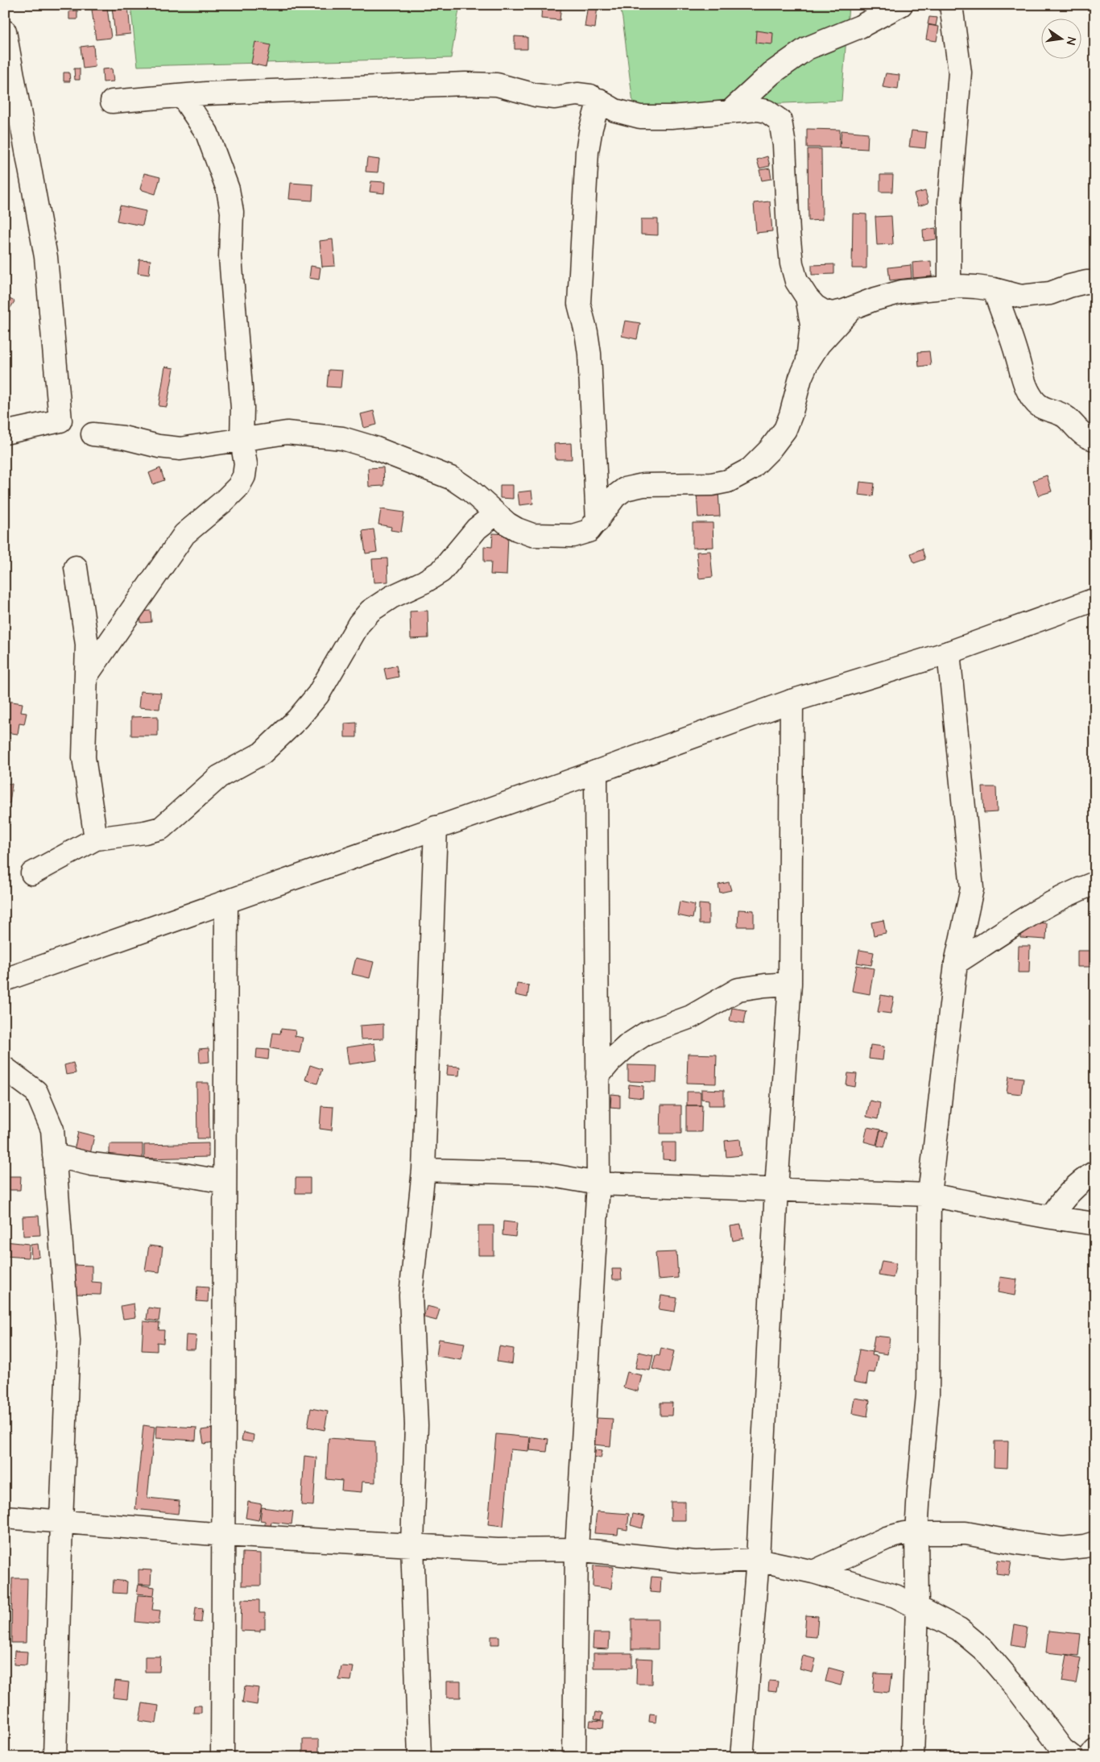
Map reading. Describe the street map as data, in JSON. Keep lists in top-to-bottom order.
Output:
{
  "north": "right"
}
